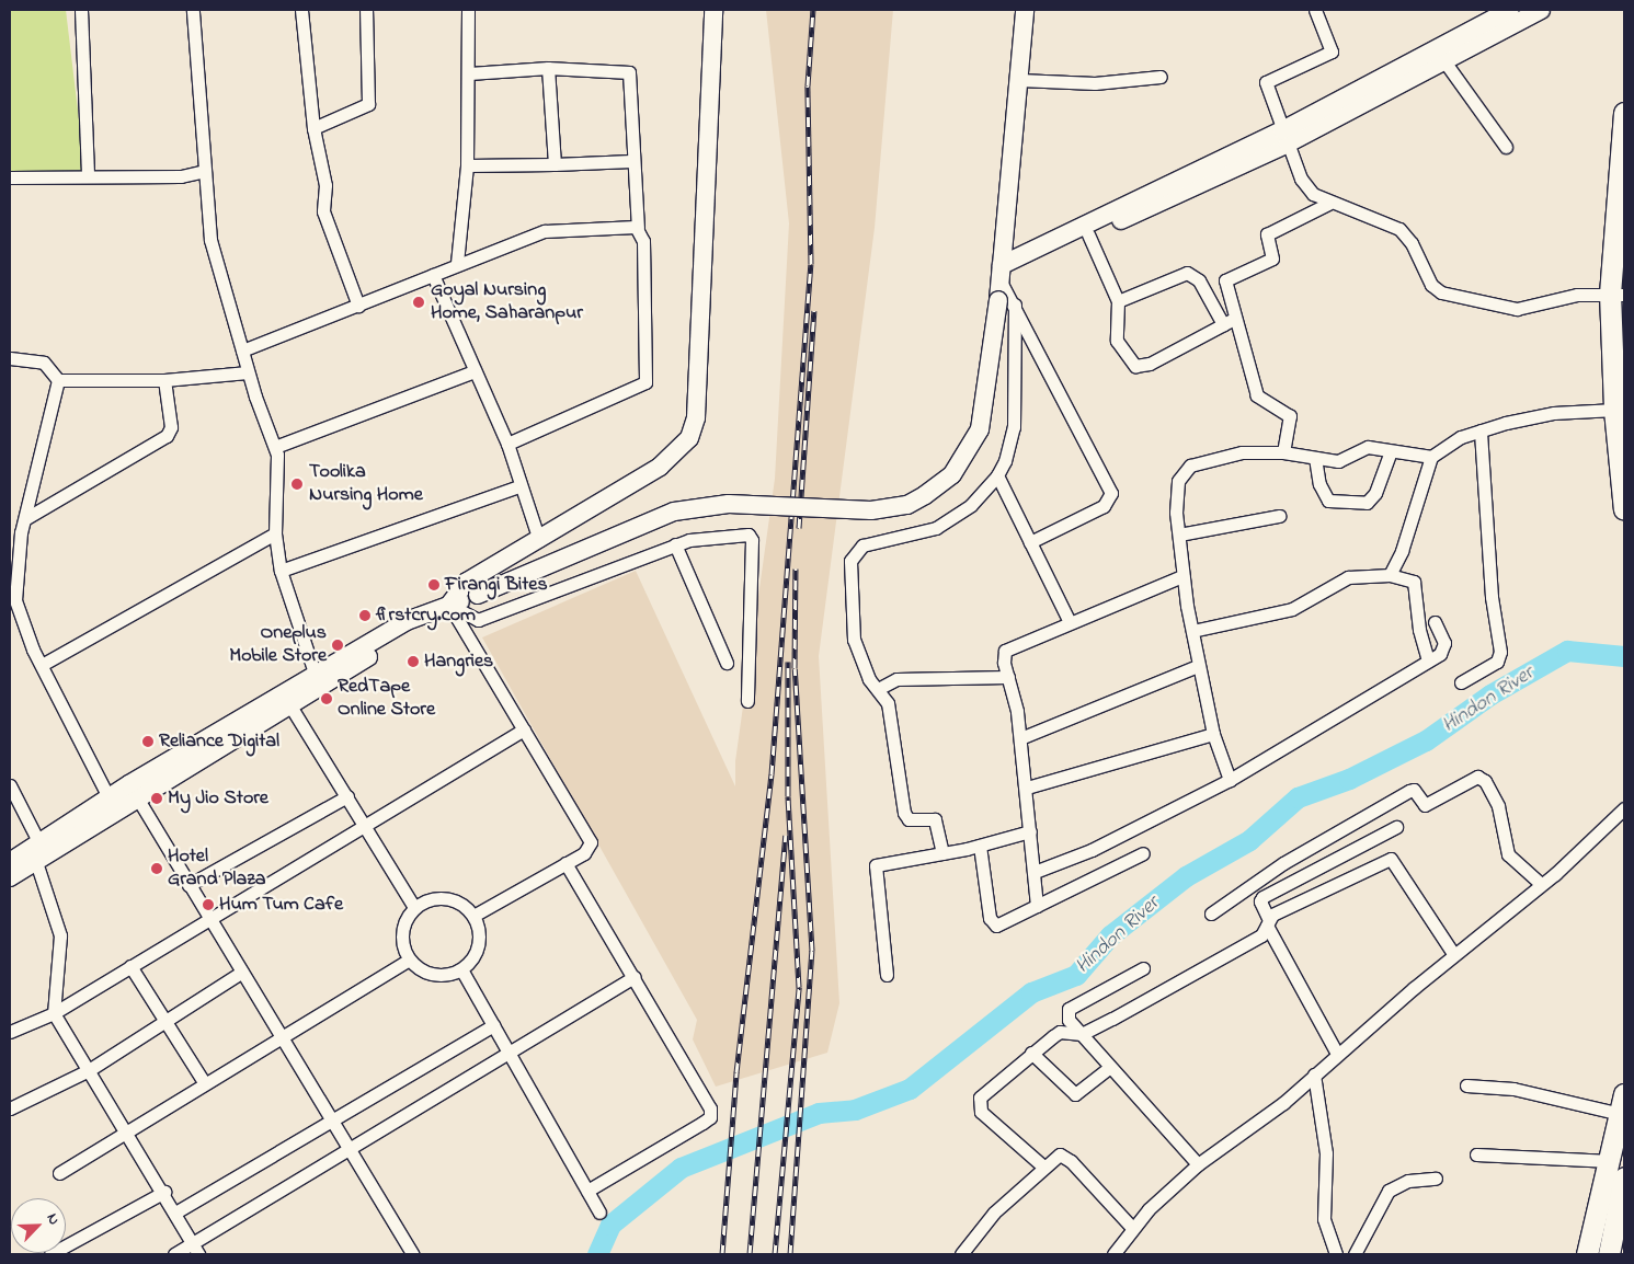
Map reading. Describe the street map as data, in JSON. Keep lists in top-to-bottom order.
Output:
{
  "water": ["Hindon River"],
  "places": [
    "Goyal Nursing Home, Saharanpur",
    "Toolika Nursing Home",
    "Firangi Bites",
    "firstcry.com",
    "Oneplus Mobile Store",
    "Hangries",
    "RedTape Online Store",
    "Reliance Digital",
    "My Jio Store",
    "Hotel Grand Plaza",
    "Hum Tum Cafe"
  ],
  "north": "top right"
}
